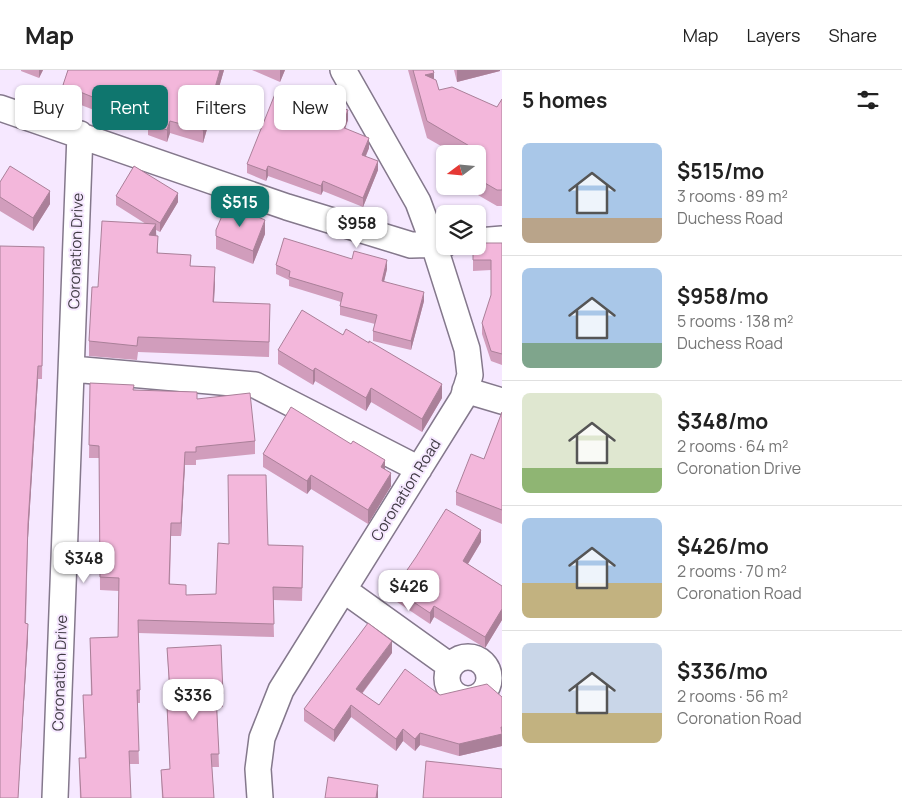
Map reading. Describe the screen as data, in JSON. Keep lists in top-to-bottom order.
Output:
{
  "streets": {
    "street": ["Coronation Drive", "Coronation Road"]
  },
  "north": "left",
  "page": {
    "header": "Map",
    "nav": ["Map", "Layers", "Share"],
    "heading": "5 homes",
    "chip": [
      "Buy",
      "Rent",
      "Filters",
      "New"
    ],
    "list": [
      {
        "name": "$515/mo",
        "note": "3 rooms · 89 m² · Duchess Road"
      },
      {
        "name": "$958/mo",
        "note": "5 rooms · 138 m² · Duchess Road"
      },
      {
        "name": "$348/mo",
        "note": "2 rooms · 64 m² · Coronation Drive"
      },
      {
        "name": "$426/mo",
        "note": "2 rooms · 70 m² · Coronation Road"
      },
      {
        "name": "$336/mo",
        "note": "2 rooms · 56 m² · Coronation Road"
      }
    ],
    "price": [
      "$515",
      "$958",
      "$348",
      "$426",
      "$336"
    ]
  }
}
